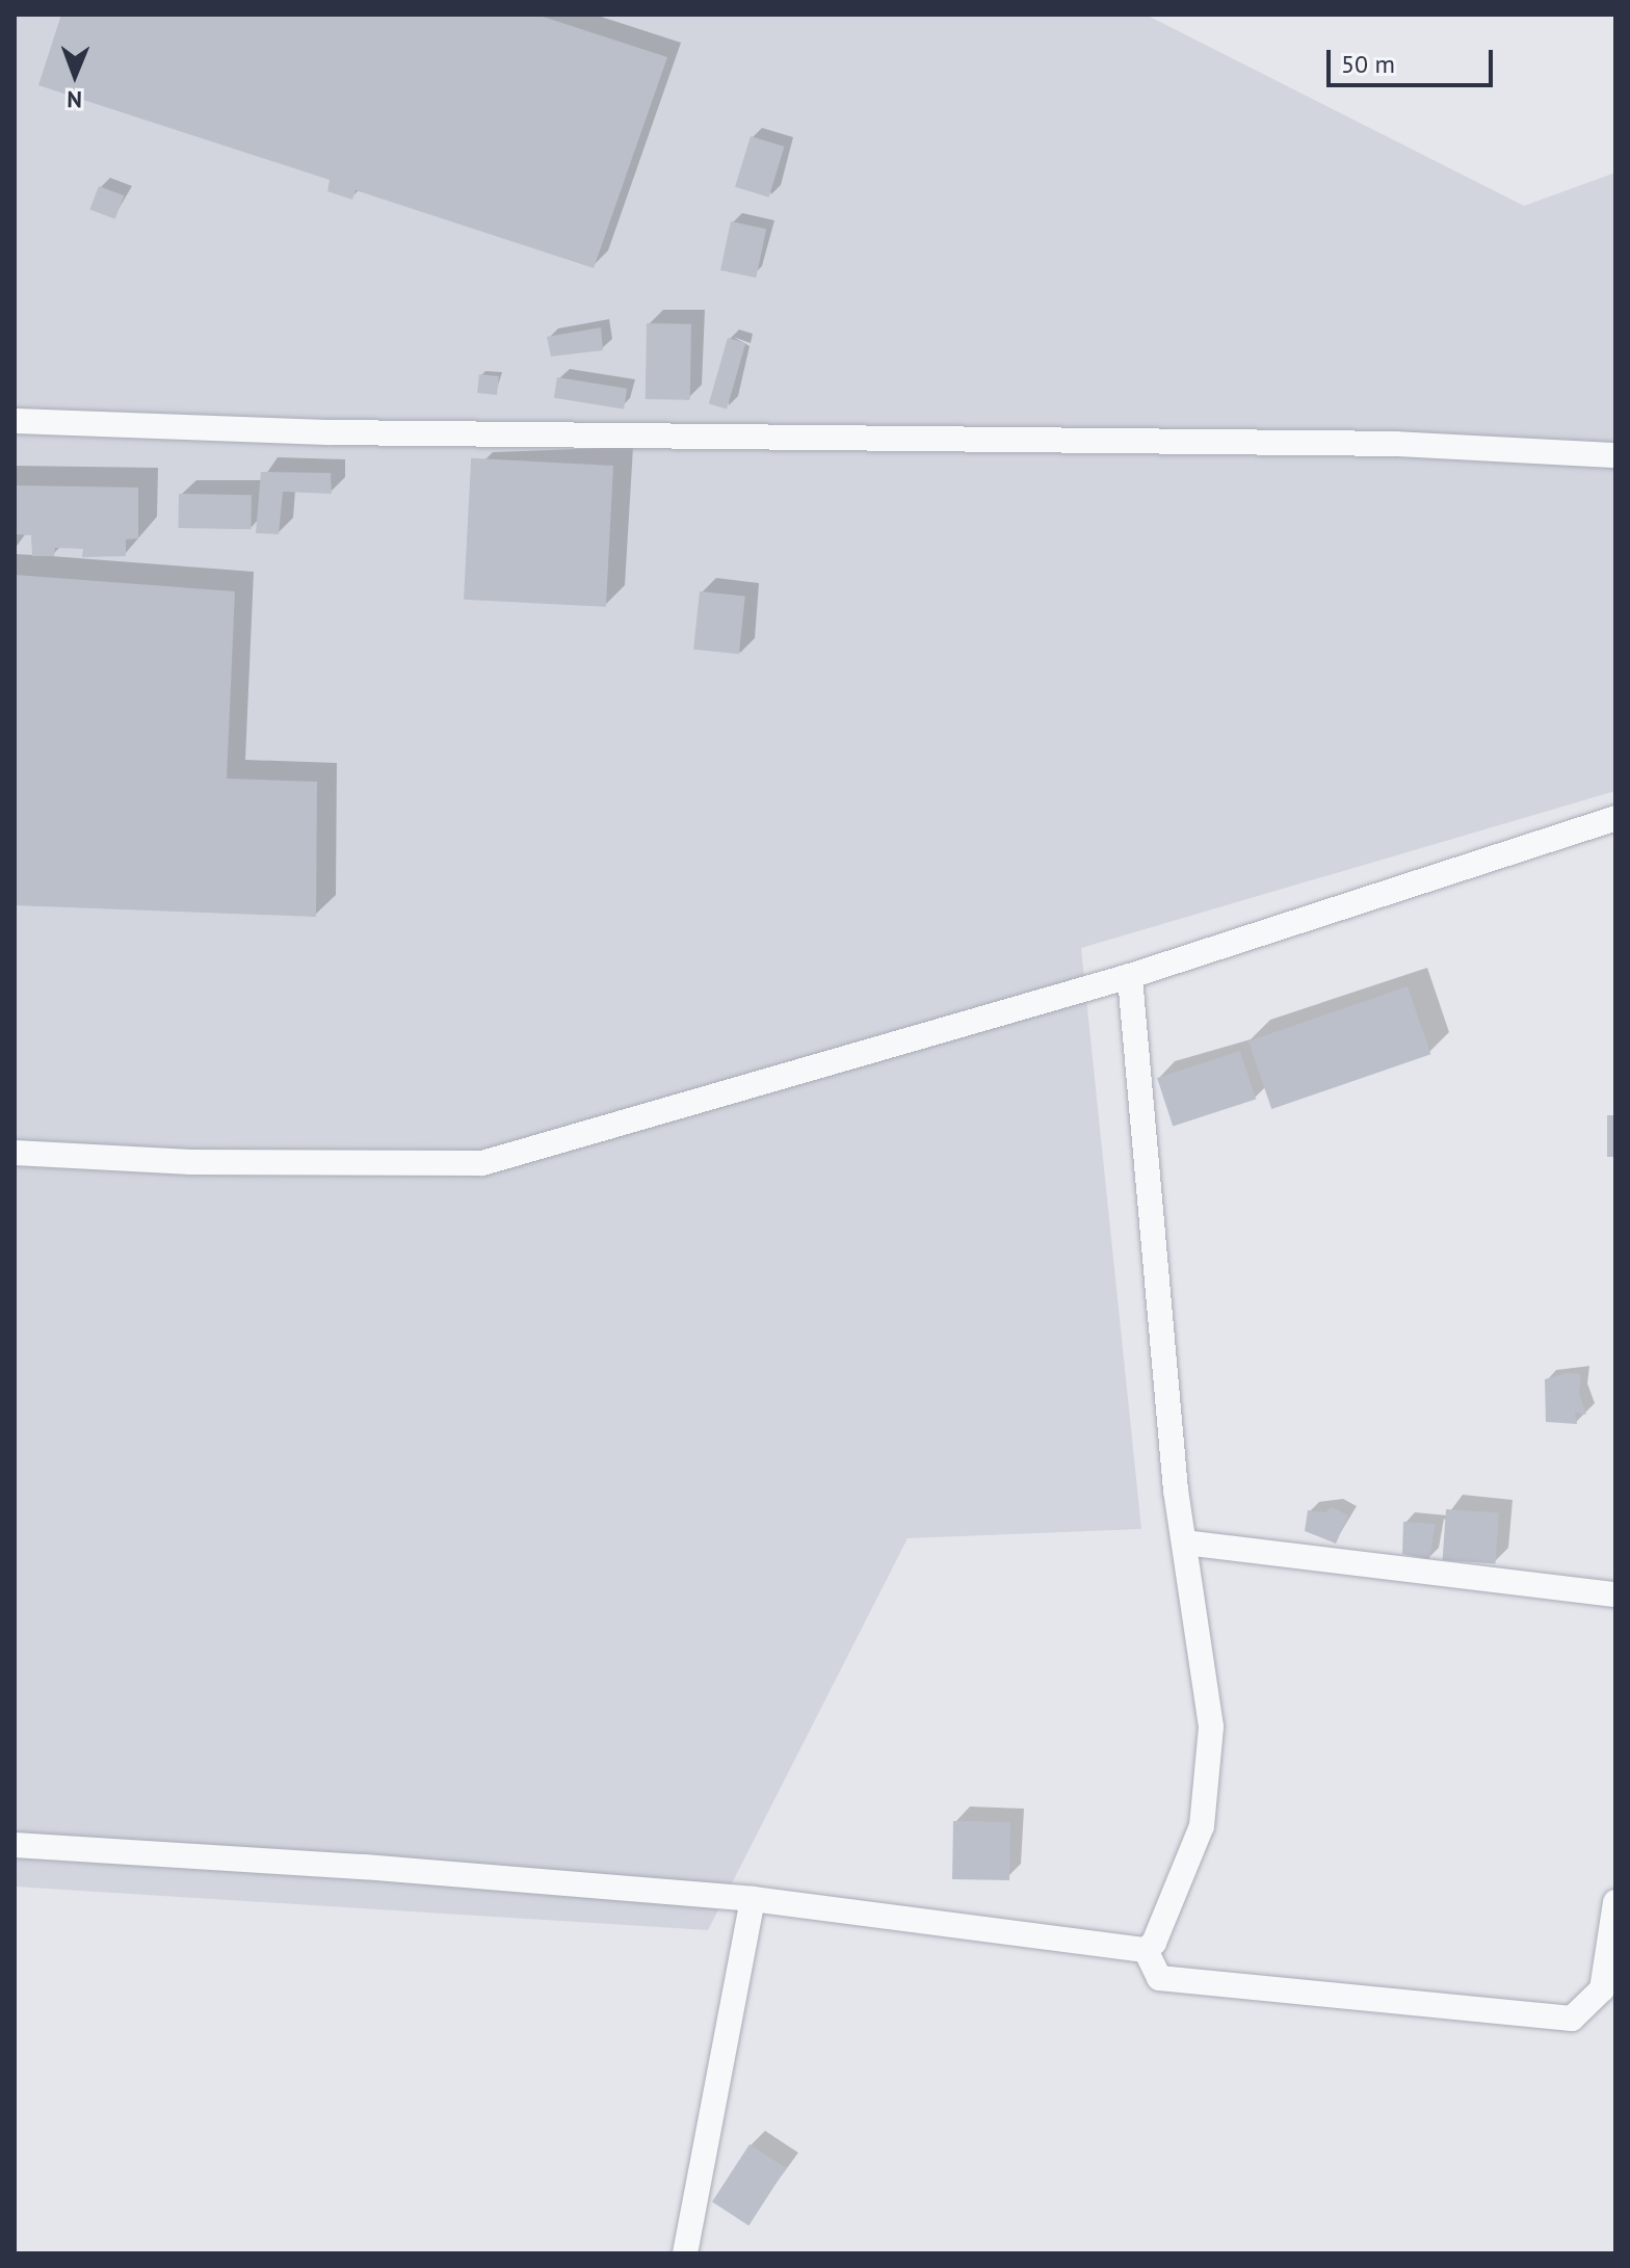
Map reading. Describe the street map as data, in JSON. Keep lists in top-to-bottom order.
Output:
{
  "scale_bar": "50 m",
  "north": "bottom"
}
